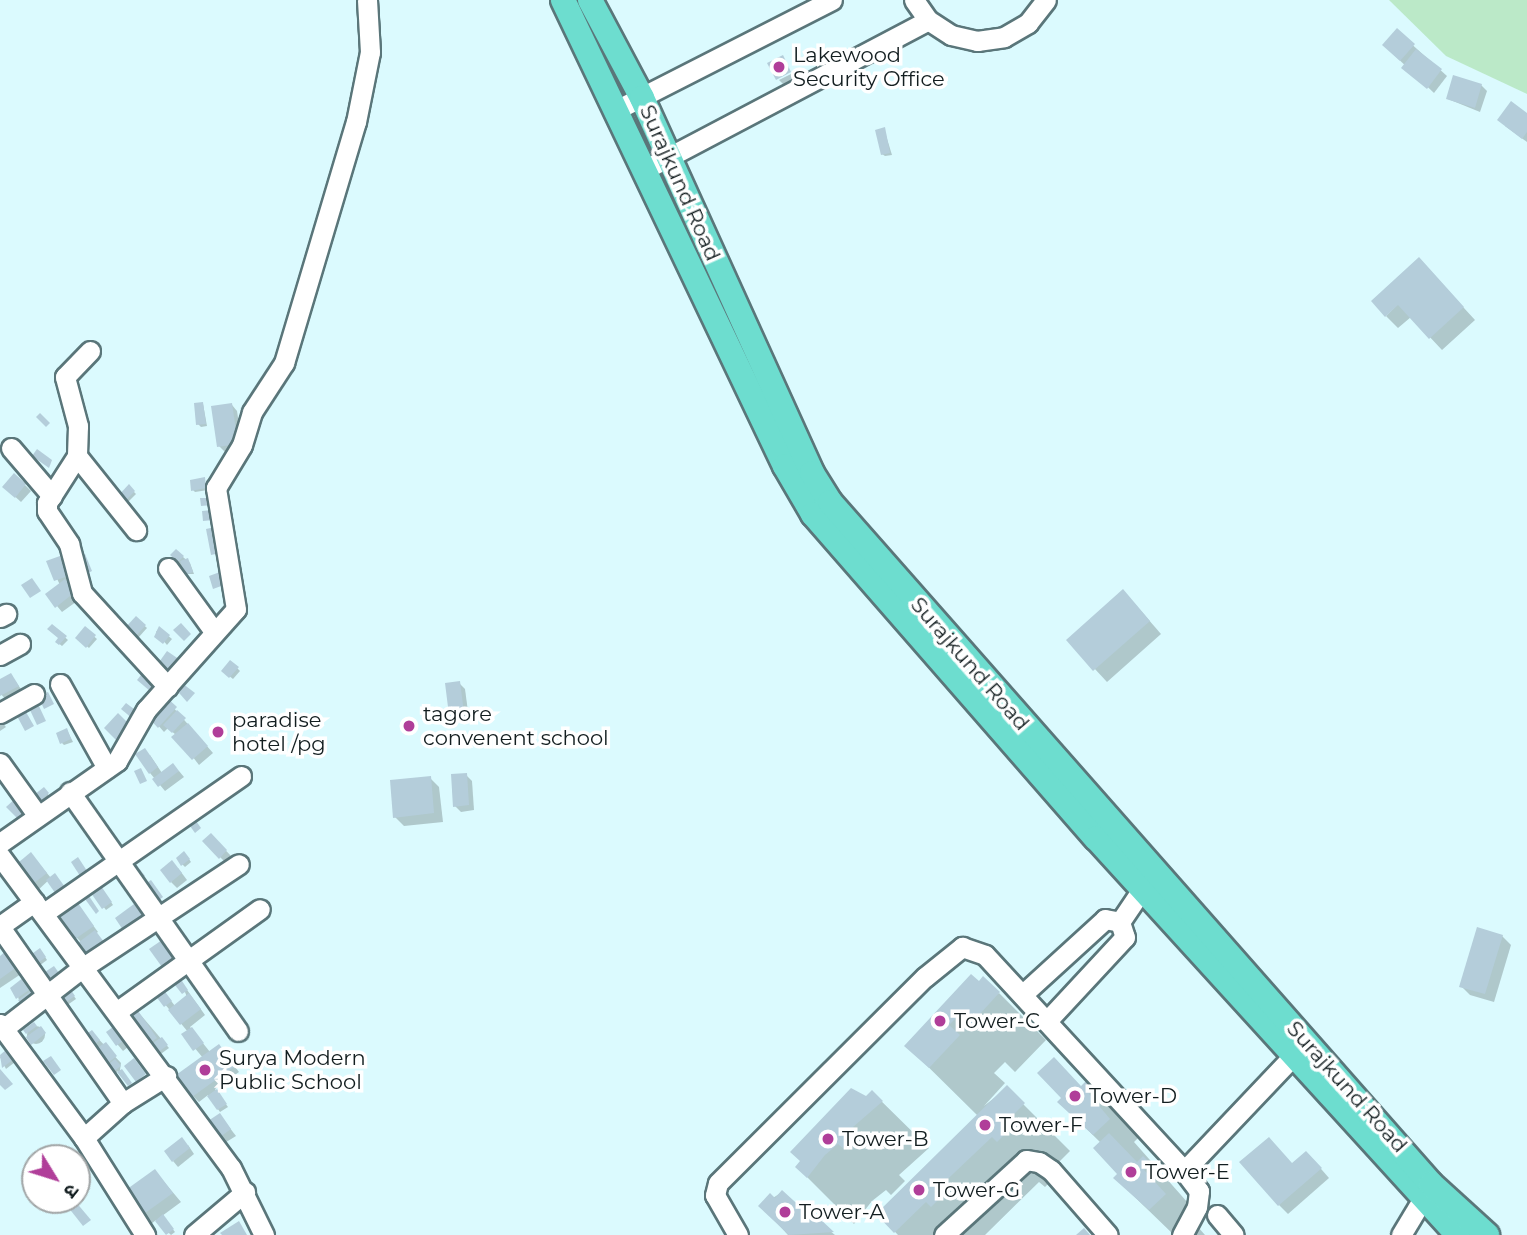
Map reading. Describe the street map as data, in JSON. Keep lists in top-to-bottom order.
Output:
{
  "streets": {
    "main road": ["Surajkund Road"]
  },
  "places": [
    "Lakewood Security Office",
    "tagore convenent school",
    "paradise hotel /pg",
    "Tower-C",
    "Surya Modern Public School",
    "Tower-D",
    "Tower-F",
    "Tower-B",
    "Tower-E",
    "Tower-G",
    "Tower-A"
  ],
  "north": "bottom right"
}
